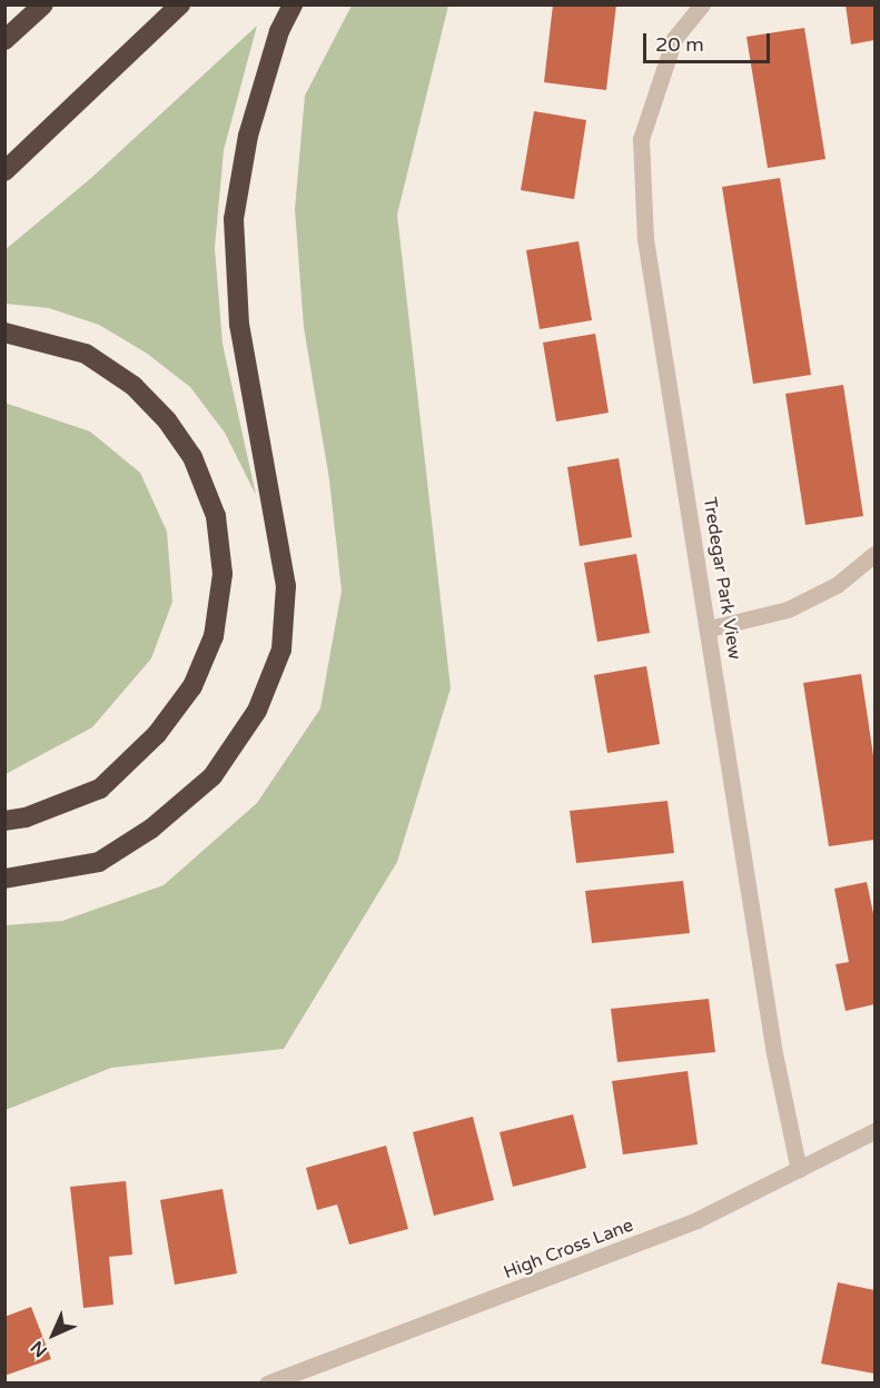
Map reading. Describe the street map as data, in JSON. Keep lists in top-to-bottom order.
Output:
{
  "streets": {
    "street": ["Tredegar Park View", "High Cross Lane"]
  },
  "crossings": [
    ["Tredegar Park View", "High Cross Lane"]
  ],
  "scale_bar": "20 m",
  "north": "bottom left"
}
